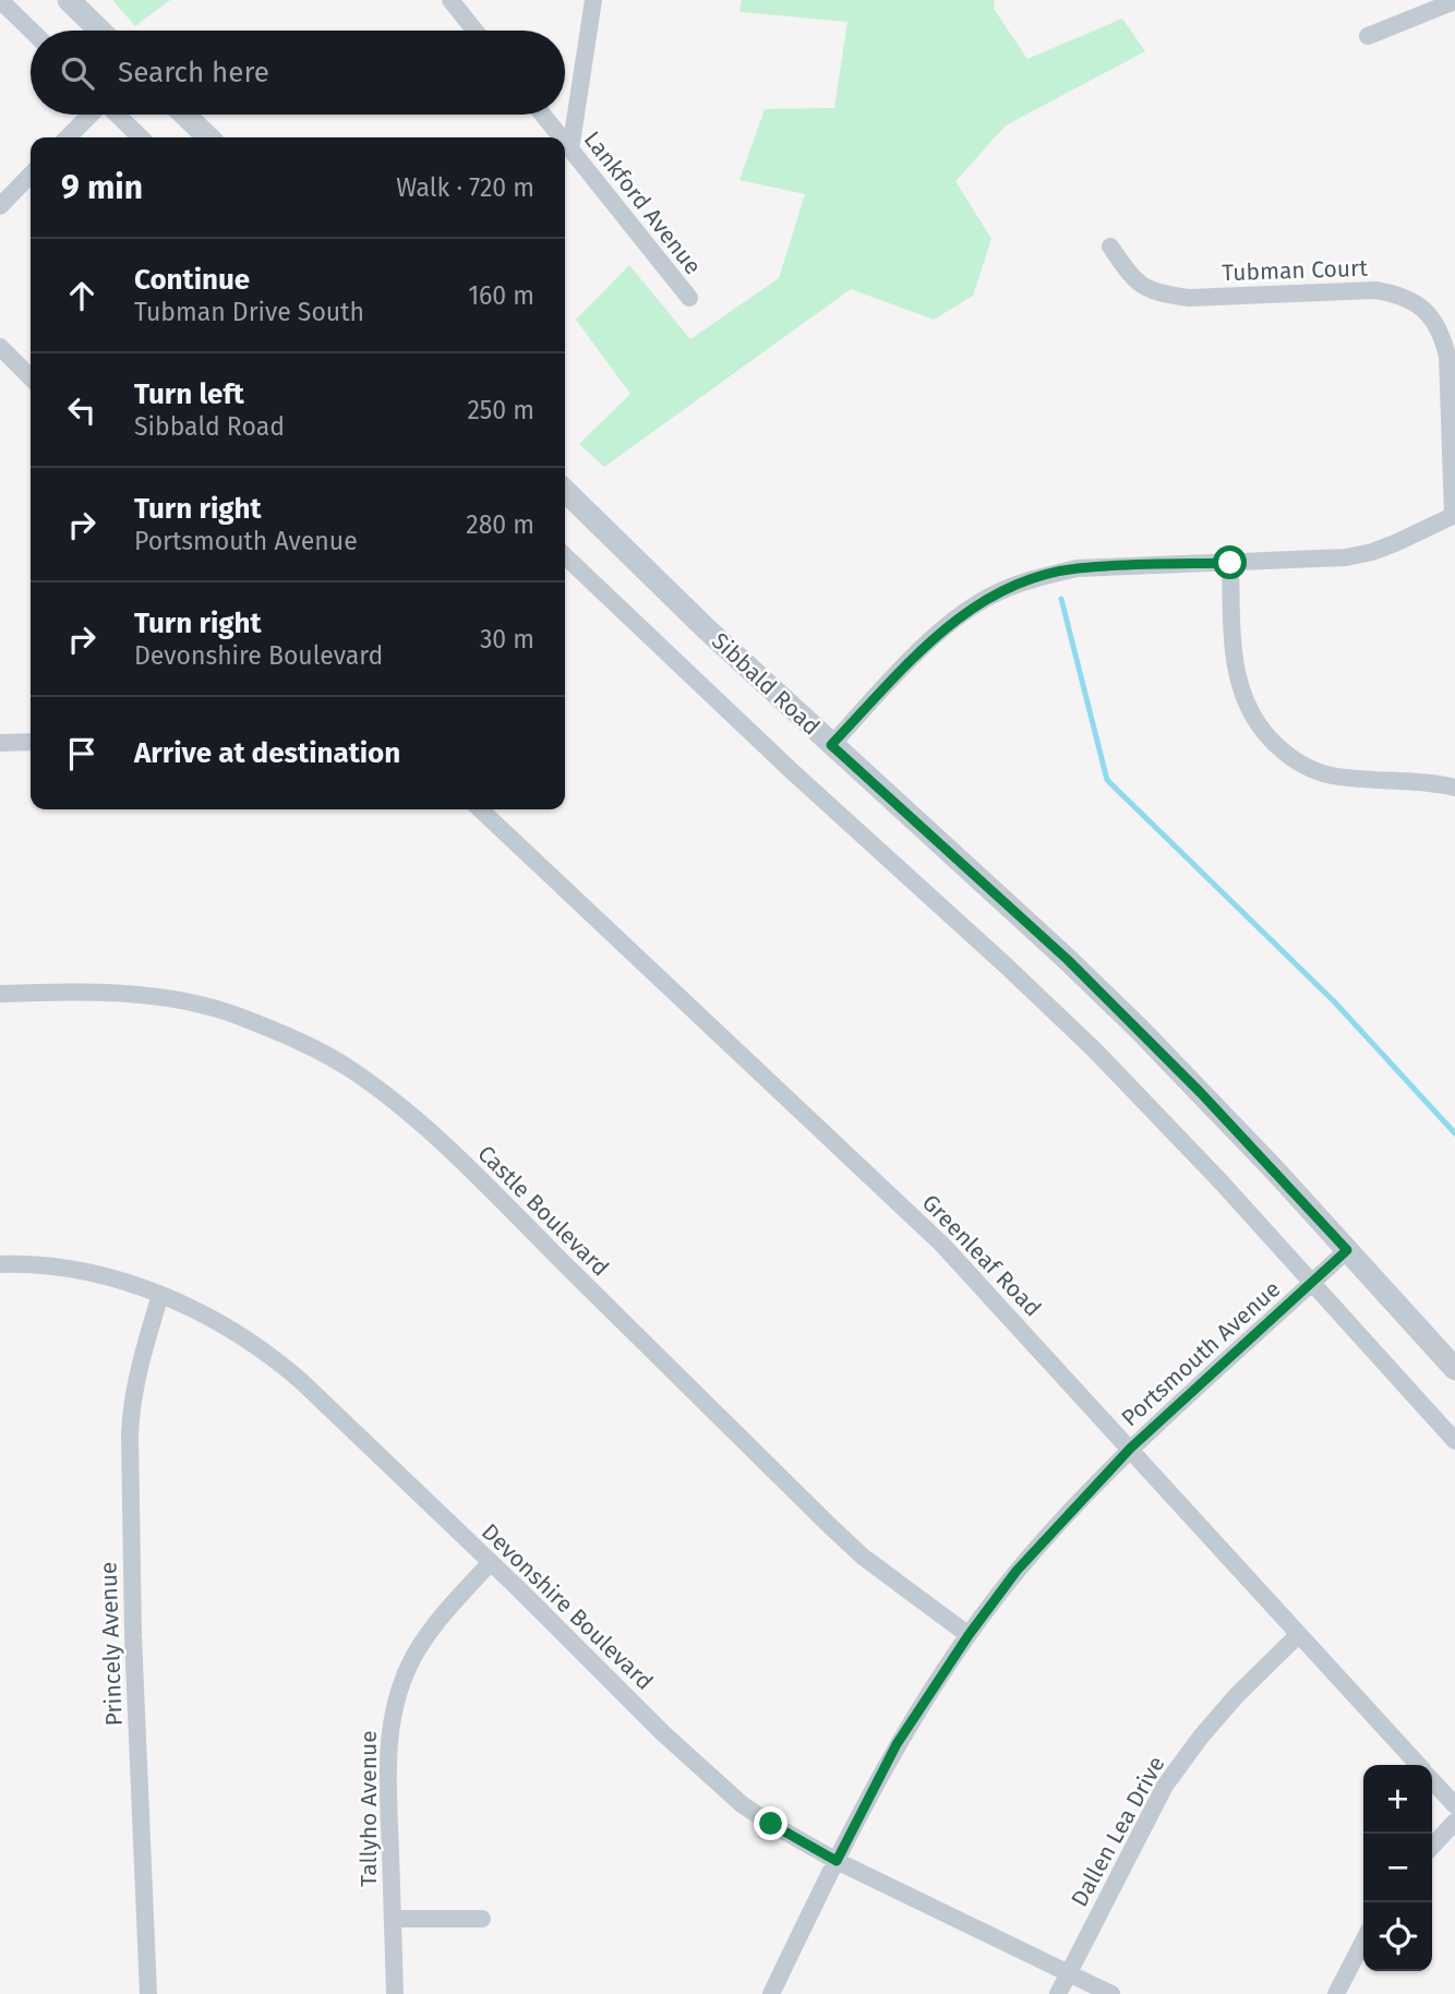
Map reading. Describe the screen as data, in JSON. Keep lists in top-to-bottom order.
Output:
{
  "streets": {
    "street": [
      "Lankford Avenue",
      "Tubman Court",
      "Sibbald Road",
      "Castle Boulevard",
      "Greenleaf Road",
      "Portsmouth Avenue",
      "Devonshire Boulevard",
      "Princely Avenue",
      "Tallyho Avenue",
      "Dallen Lea Drive"
    ]
  },
  "crossings": [
    ["Sibbald Road", "Portsmouth Avenue"],
    ["Castle Boulevard", "Portsmouth Avenue"],
    ["Greenleaf Road", "Portsmouth Avenue"],
    ["Greenleaf Road", "Dallen Lea Drive"],
    ["Portsmouth Avenue", "Devonshire Boulevard"],
    ["Devonshire Boulevard", "Princely Avenue"],
    ["Devonshire Boulevard", "Tallyho Avenue"],
    ["Devonshire Boulevard", "Dallen Lea Drive"]
  ],
  "page": {
    "search": "Search here",
    "heading": ["9 min", "Walk · 720 m"],
    "list": [
      ["Continue", "Tubman Drive South", "160 m"],
      ["Turn left", "Sibbald Road", "250 m"],
      ["Turn right", "Portsmouth Avenue", "280 m"],
      ["Turn right", "Devonshire Boulevard", "30 m"],
      "Arrive at destination"
    ],
    "map_buttons": ["+", "−"]
  }
}
